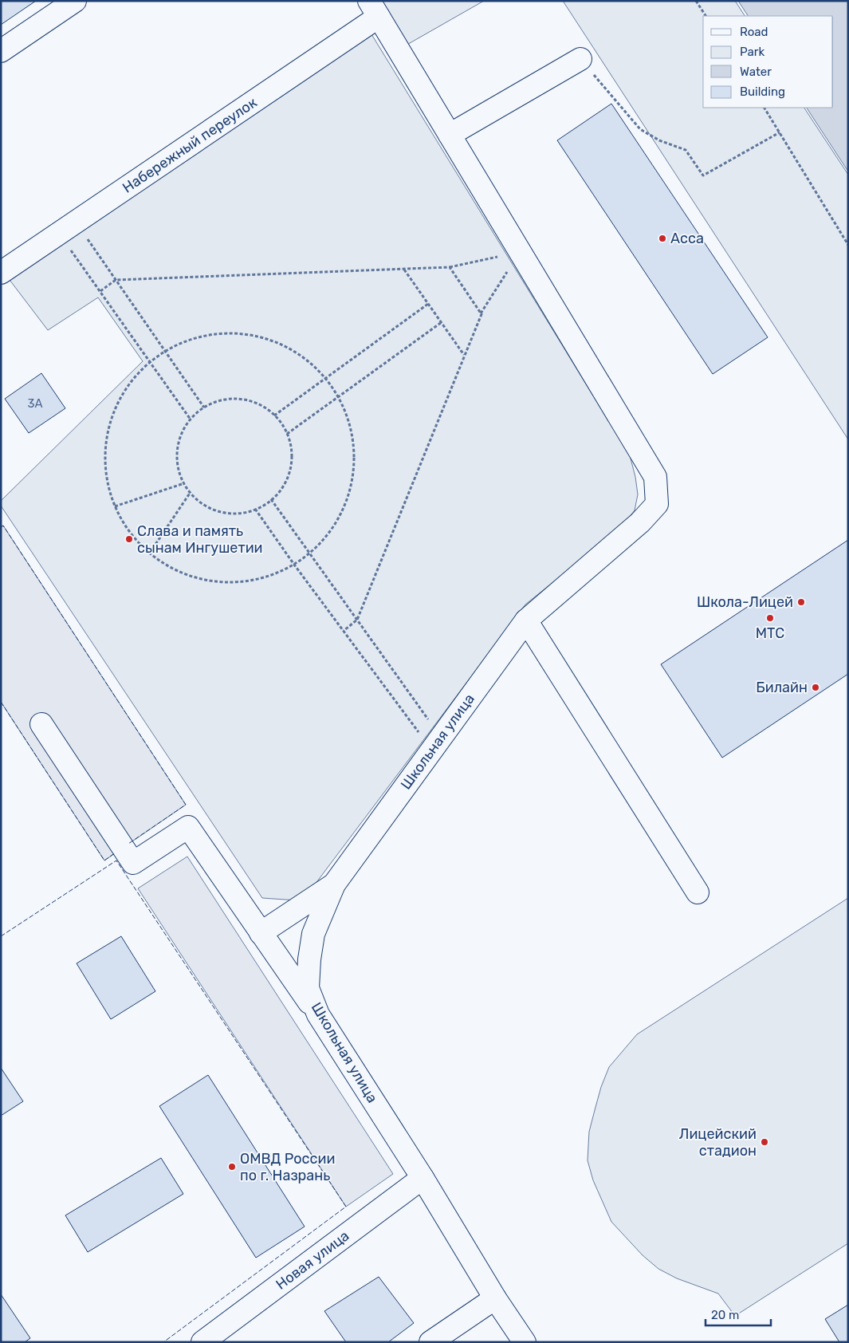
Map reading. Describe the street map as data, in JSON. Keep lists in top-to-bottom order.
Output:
{
  "streets": {
    "street": ["Набережный переулок", "Школьная улица", "Новая улица"]
  },
  "crossings": [
    ["Школьная улица", "Новая улица"]
  ],
  "places": [
    "Асса",
    "Слава и память сынам Ингушетии",
    "Школа-Лицей",
    "МТС",
    "Билайн",
    "Лицейский стадион",
    "ОМВД России по г. Назрань"
  ],
  "house_numbers": ["3А"],
  "legend": [
    "Road",
    "Park",
    "Water",
    "Building"
  ],
  "scale_bar": "20 m"
}
